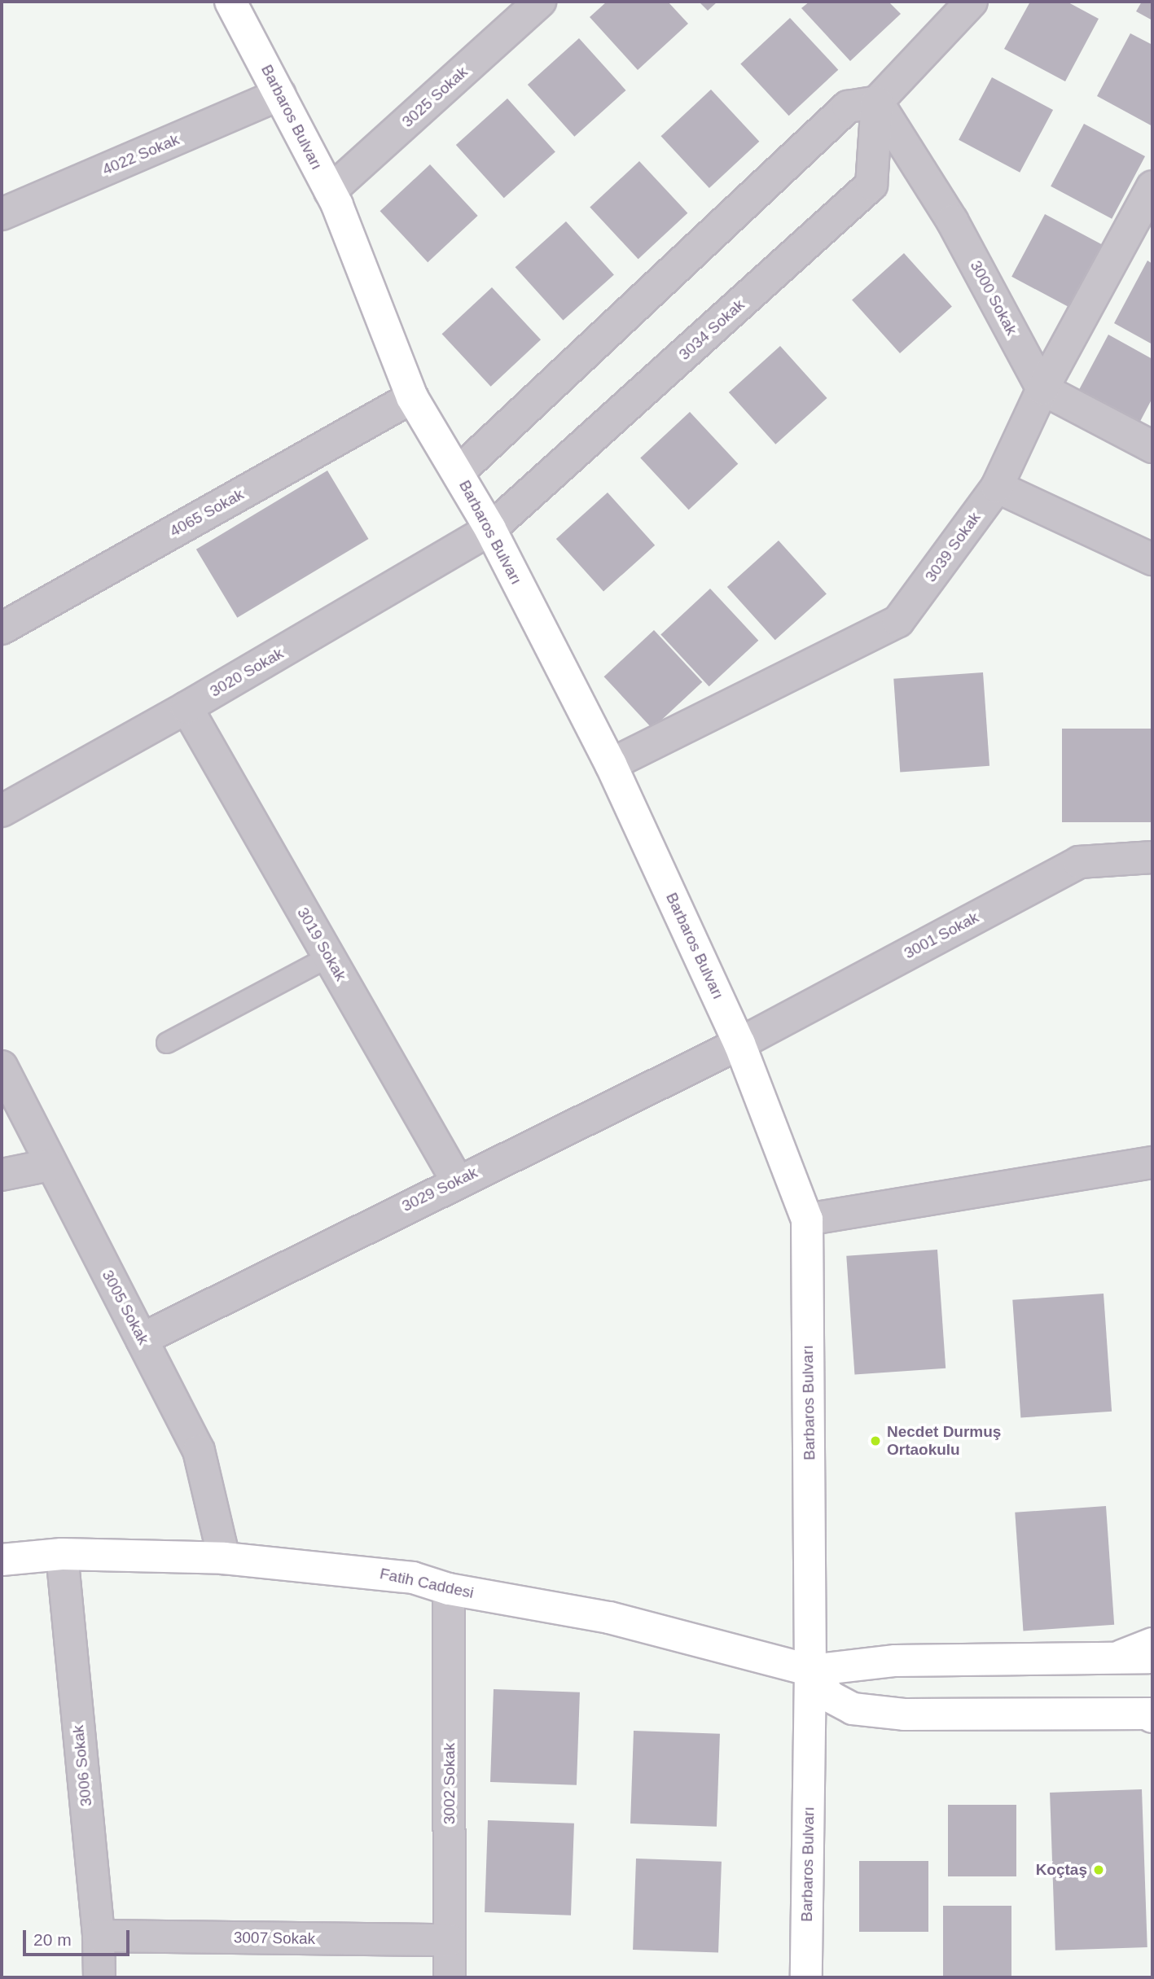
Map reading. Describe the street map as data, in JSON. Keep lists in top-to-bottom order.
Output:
{
  "streets": {
    "street": [
      "3025 Sokak",
      "Barbaros Bulvarı",
      "4022 Sokak",
      "3000 Sokak",
      "3034 Sokak",
      "4065 Sokak",
      "3039 Sokak",
      "3020 Sokak",
      "3001 Sokak",
      "3019 Sokak",
      "3029 Sokak",
      "3005 Sokak",
      "Fatih Caddesi",
      "3006 Sokak",
      "3002 Sokak",
      "3007 Sokak"
    ]
  },
  "crossings": [
    ["3025 Sokak", "Barbaros Bulvarı"],
    ["Barbaros Bulvarı", "4022 Sokak"],
    ["Barbaros Bulvarı", "3034 Sokak"],
    ["Barbaros Bulvarı", "4065 Sokak"],
    ["Barbaros Bulvarı", "3039 Sokak"],
    ["Barbaros Bulvarı", "3020 Sokak"],
    ["Barbaros Bulvarı", "3001 Sokak"],
    ["Barbaros Bulvarı", "3029 Sokak"],
    ["Barbaros Bulvarı", "Fatih Caddesi"],
    ["3000 Sokak", "3034 Sokak"],
    ["3000 Sokak", "3039 Sokak"],
    ["3034 Sokak", "3020 Sokak"],
    ["3020 Sokak", "3019 Sokak"],
    ["3001 Sokak", "3029 Sokak"],
    ["3019 Sokak", "3029 Sokak"],
    ["3029 Sokak", "3005 Sokak"],
    ["3005 Sokak", "Fatih Caddesi"],
    ["Fatih Caddesi", "3006 Sokak"],
    ["Fatih Caddesi", "3002 Sokak"],
    ["3006 Sokak", "3007 Sokak"],
    ["3002 Sokak", "3007 Sokak"]
  ],
  "places": ["Necdet Durmuş Ortaokulu", "Koçtaş"],
  "scale_bar": "20 m"
}
